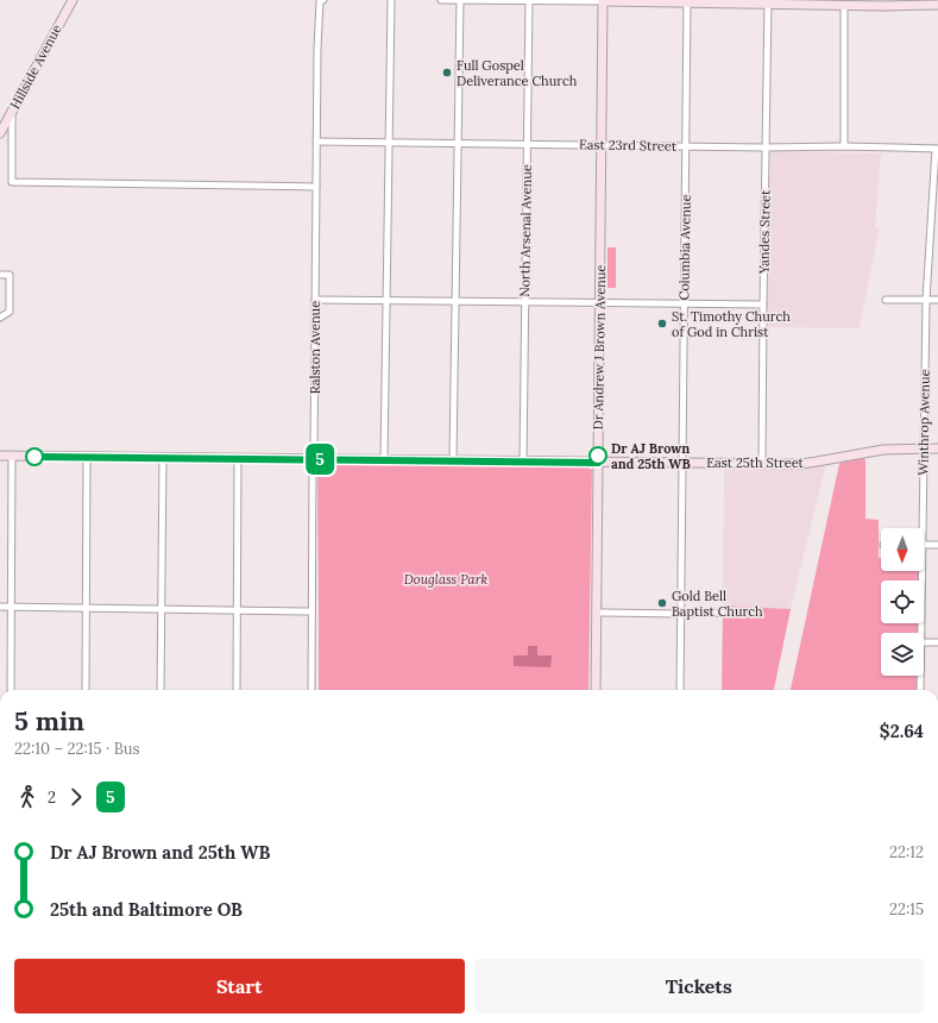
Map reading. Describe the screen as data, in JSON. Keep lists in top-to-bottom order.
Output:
{
  "streets": {
    "street": [
      "Hillside Avenue",
      "East 23rd Street",
      "North Arsenal Avenue",
      "Yandes Street",
      "Columbia Avenue",
      "Ralston Avenue",
      "Dr Andrew J Brown Avenue",
      "Winthrop Avenue",
      "East 25th Street"
    ]
  },
  "crossings": [
    ["East 23rd Street", "North Arsenal Avenue"],
    ["East 23rd Street", "Yandes Street"],
    ["East 23rd Street", "Columbia Avenue"],
    ["East 23rd Street", "Ralston Avenue"],
    ["East 23rd Street", "Dr Andrew J Brown Avenue"],
    ["East 23rd Street", "Winthrop Avenue"],
    ["North Arsenal Avenue", "East 25th Street"],
    ["Yandes Street", "East 25th Street"],
    ["Columbia Avenue", "East 25th Street"],
    ["Ralston Avenue", "East 25th Street"],
    ["Dr Andrew J Brown Avenue", "East 25th Street"],
    ["Winthrop Avenue", "East 25th Street"]
  ],
  "parks": ["Douglass Park"],
  "places": [
    "Full Gospel Deliverance Church",
    "St. Timothy Church of God in Christ",
    "Dr AJ Brown and 25th WB",
    "Gold Bell Baptist Church"
  ],
  "lines": ["bus line 5"],
  "north": "bottom",
  "page": {
    "on_map": "5",
    "heading": ["5 min", "22:10 – 22:15 · Bus", "$2.64"],
    "legs": ["2", "5"],
    "list": [
      {
        "name": "Dr AJ Brown and 25th WB",
        "value": "22:12"
      },
      {
        "name": "25th and Baltimore OB",
        "value": "22:15"
      }
    ],
    "buttons": ["Start", "Tickets"]
  }
}
